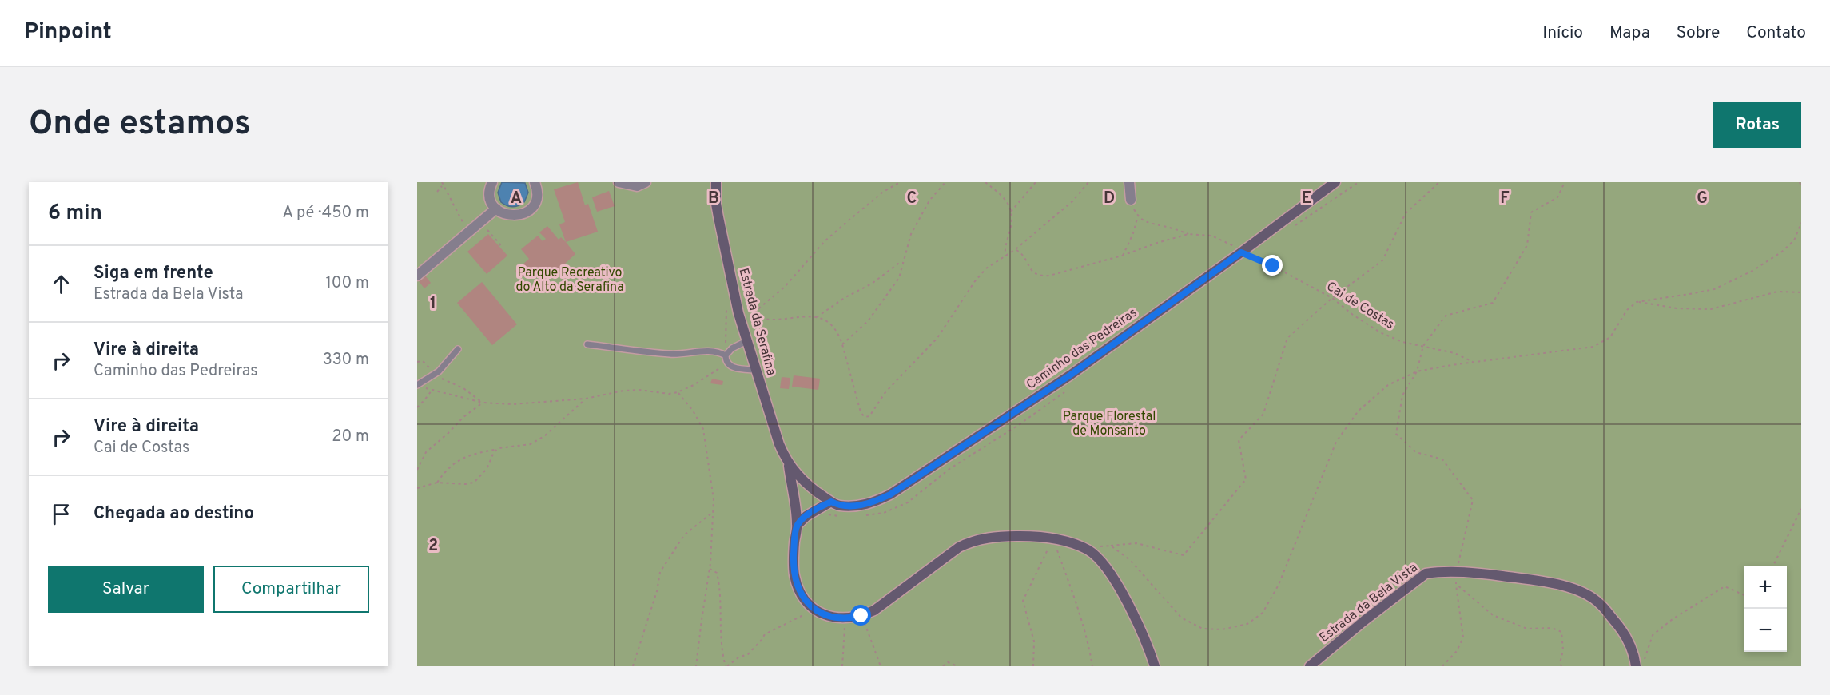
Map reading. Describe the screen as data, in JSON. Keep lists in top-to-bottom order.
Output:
{
  "streets": {
    "street": ["Estrada da Serafina", "Caminho das Pedreiras", "Estrada da Bela Vista"],
    "path": ["Cai de Costas"]
  },
  "crossings": [
    ["Cai de Costas", "Caminho das Pedreiras"],
    ["Estrada da Serafina", "Caminho das Pedreiras"]
  ],
  "parks": ["Parque Recreativo do Alto da Serafina", "Parque Florestal de Monsanto"],
  "page": {
    "header": "Pinpoint",
    "nav": [
      "Início",
      "Mapa",
      "Sobre",
      "Contato"
    ],
    "buttons": [
      "Rotas",
      ["Salvar", "Compartilhar"]
    ],
    "title": "Onde estamos",
    "heading": ["6 min", "A pé · 450 m"],
    "list": [
      ["Siga em frente", "Estrada da Bela Vista", "100 m"],
      ["Vire à direita", "Caminho das Pedreiras", "330 m"],
      ["Vire à direita", "Cai de Costas", "20 m"],
      "Chegada ao destino"
    ],
    "map_buttons": ["+", "−"]
  },
  "grid": {
    "columns": [
      "A",
      "B",
      "C",
      "D",
      "E",
      "F",
      "G"
    ],
    "rows": ["1", "2"]
  }
}
